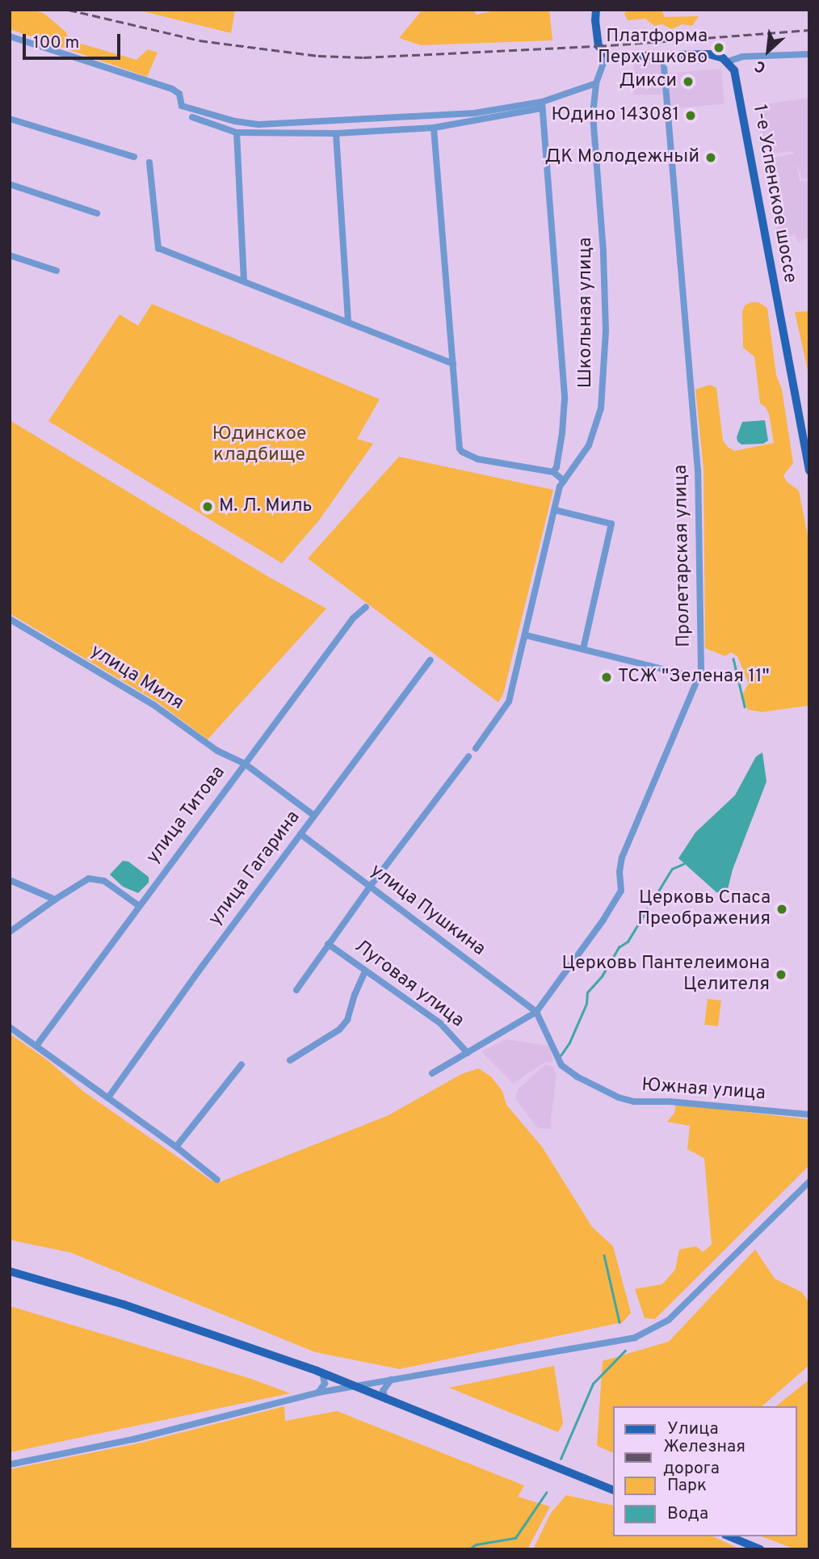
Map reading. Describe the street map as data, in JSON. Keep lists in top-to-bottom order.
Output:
{
  "streets": {
    "main road": ["1-е Успенское шоссе"],
    "street": [
      "Школьная улица",
      "Пролетарская улица",
      "улица Миля",
      "улица Титова",
      "улица Гагарина",
      "улица Пушкина",
      "Луговая улица",
      "Южная улица"
    ]
  },
  "crossings": [
    ["Пролетарская улица", "улица Пушкина"],
    ["Пролетарская улица", "Южная улица"],
    ["улица Миля", "улица Титова"],
    ["улица Гагарина", "улица Пушкина"],
    ["улица Пушкина", "Южная улица"]
  ],
  "parks": ["Юдинское кладбище"],
  "places": [
    "Платформа Перхушково",
    "Дикси",
    "Юдино 143081",
    "ДК Молодежный",
    "М. Л. Миль",
    "ТСЖ \"Зеленая 11\"",
    "Церковь Спаса Преображения",
    "Церковь Пантелеимона Целителя"
  ],
  "legend": [
    "Улица",
    "Железная дорога",
    "Парк",
    "Вода"
  ],
  "scale_bar": "100 m",
  "north": "bottom left"
}
